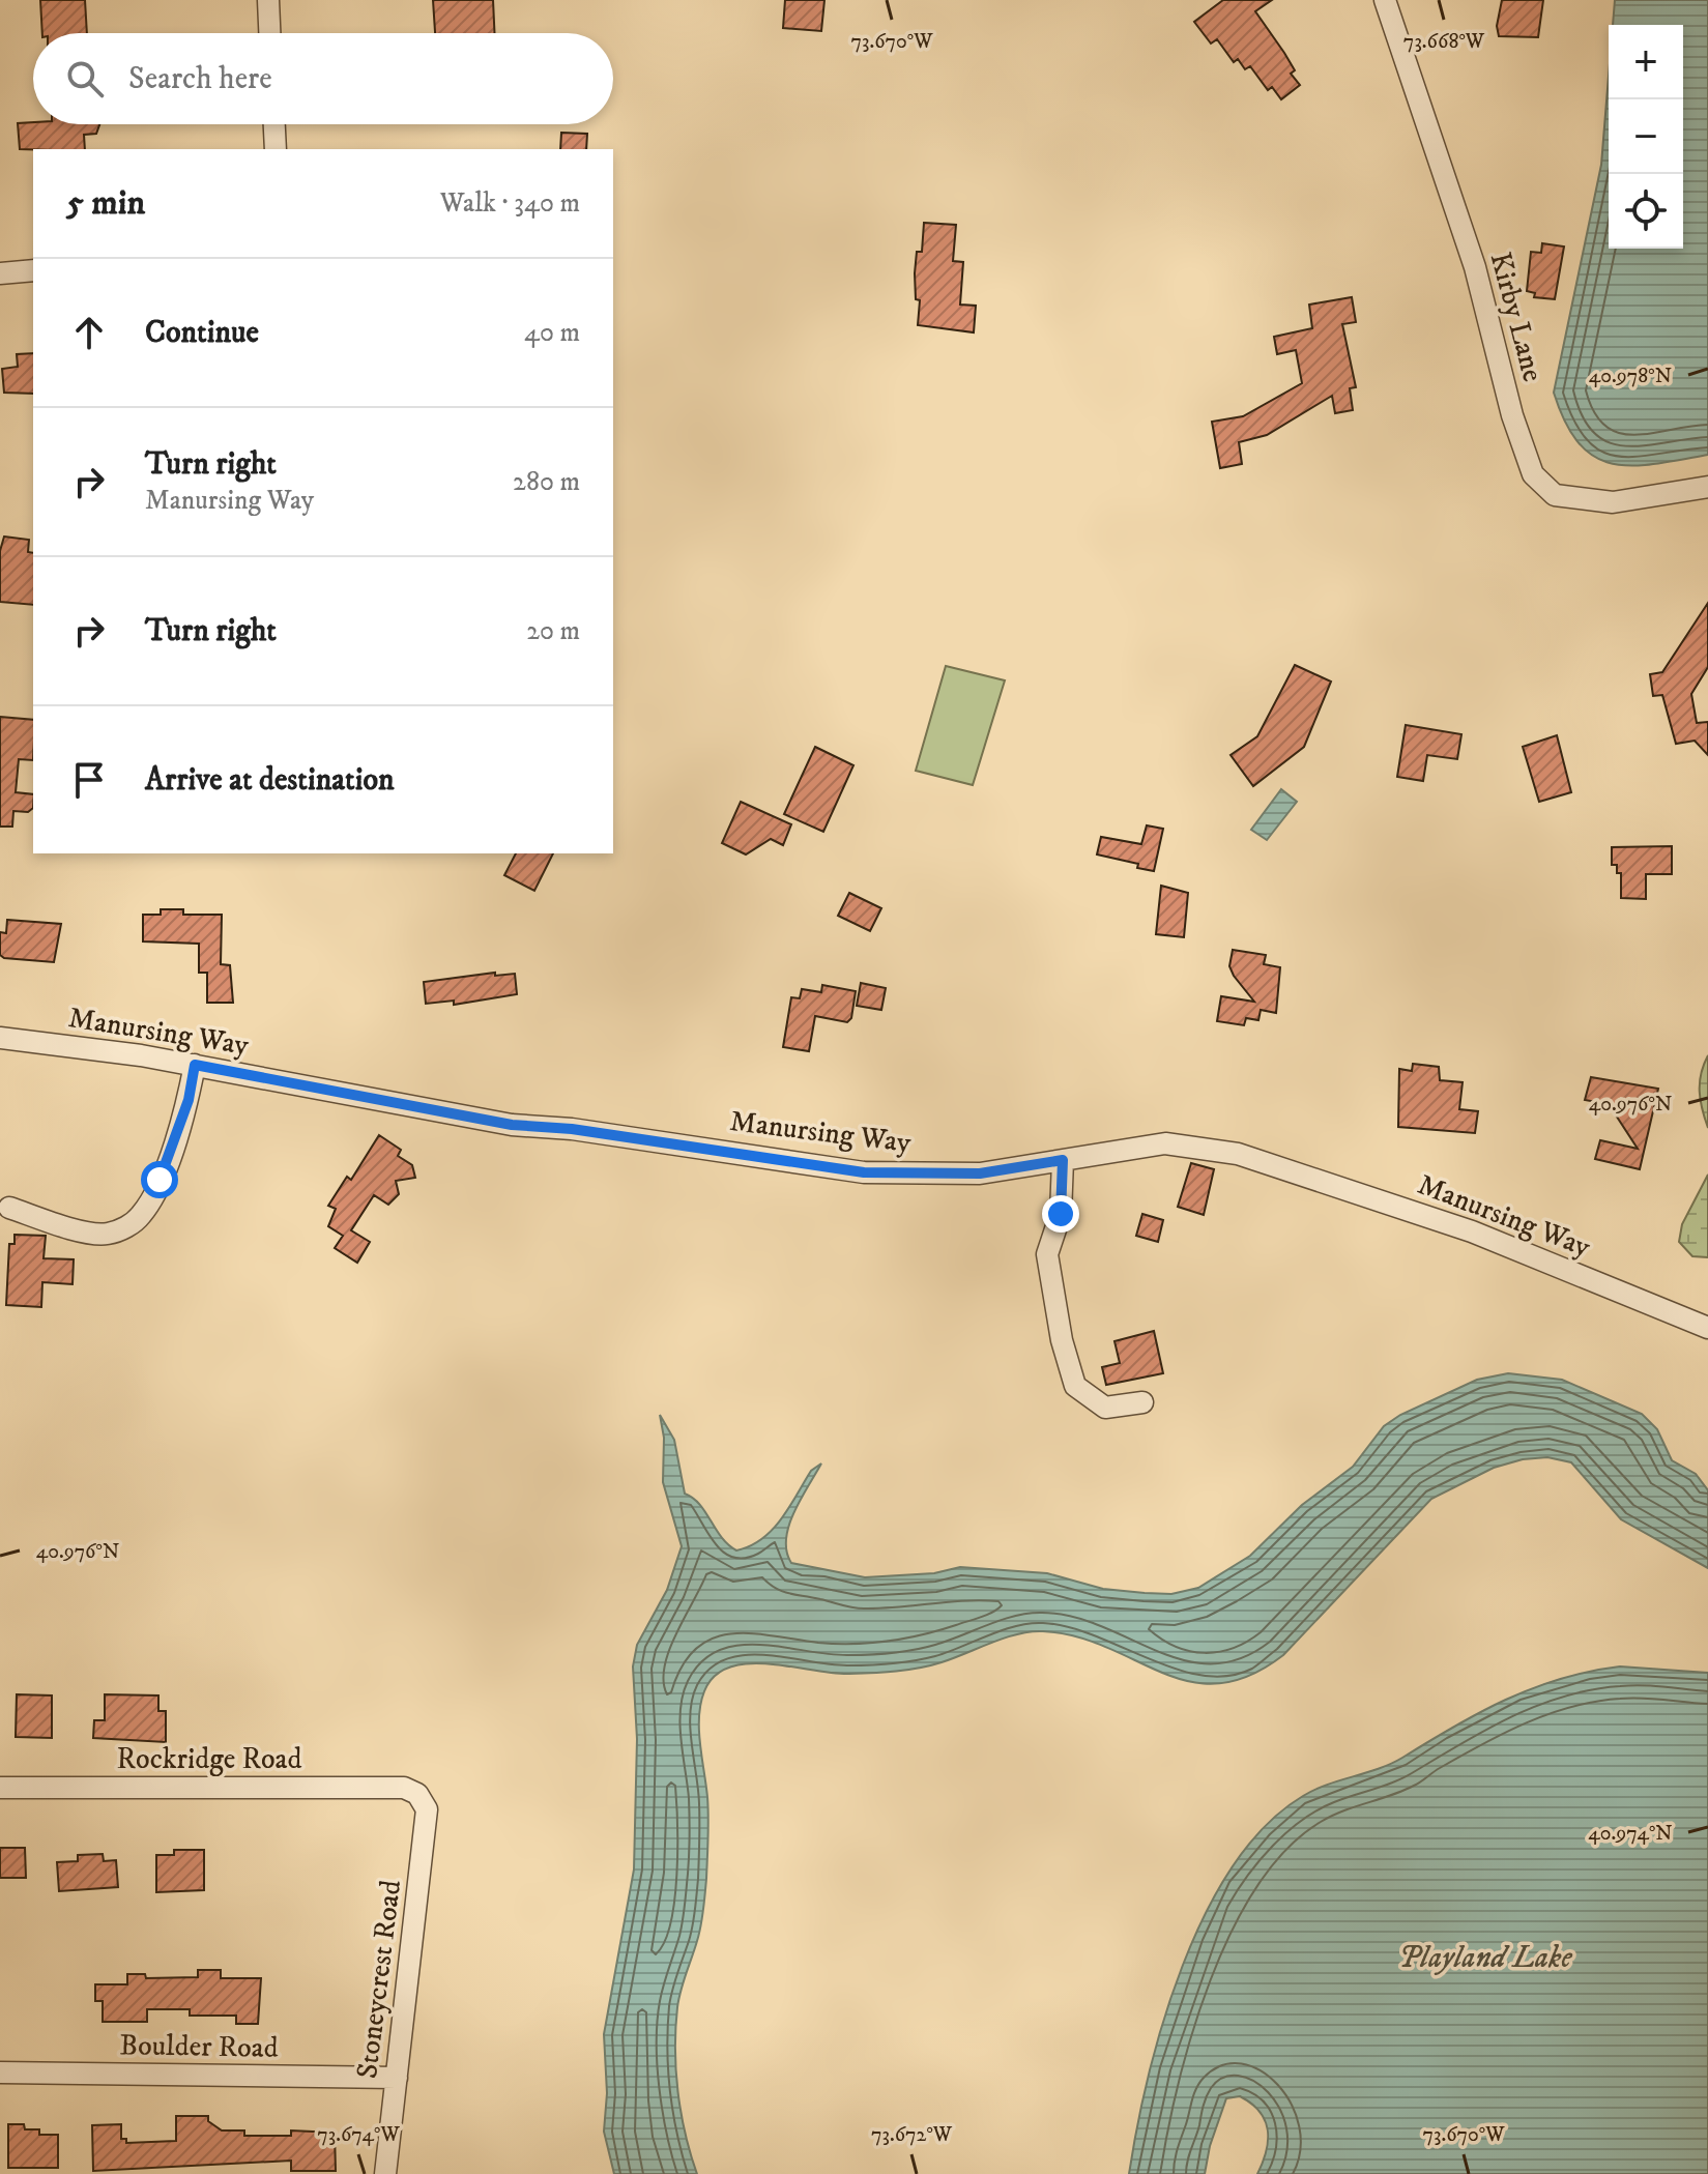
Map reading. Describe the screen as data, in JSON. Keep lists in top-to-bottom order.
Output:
{
  "streets": {
    "street": [
      "Kirby Lane",
      "Manursing Way",
      "Rockridge Road",
      "Stoneycrest Road",
      "Boulder Road"
    ]
  },
  "crossings": [
    ["Rockridge Road", "Stoneycrest Road"],
    ["Stoneycrest Road", "Boulder Road"]
  ],
  "water": ["Playland Lake"],
  "page": {
    "map_buttons": ["+", "−"],
    "search": "Search here",
    "heading": ["5 min", "Walk · 340 m"],
    "list": [
      ["Continue", "40 m"],
      ["Turn right", "Manursing Way", "280 m"],
      ["Turn right", "20 m"],
      "Arrive at destination"
    ]
  },
  "coordinates": [
    "73.670°W",
    "73.668°W",
    "40.978°N",
    "40.976°N",
    "40.974°N",
    "73.674°W",
    "73.672°W"
  ]
}
